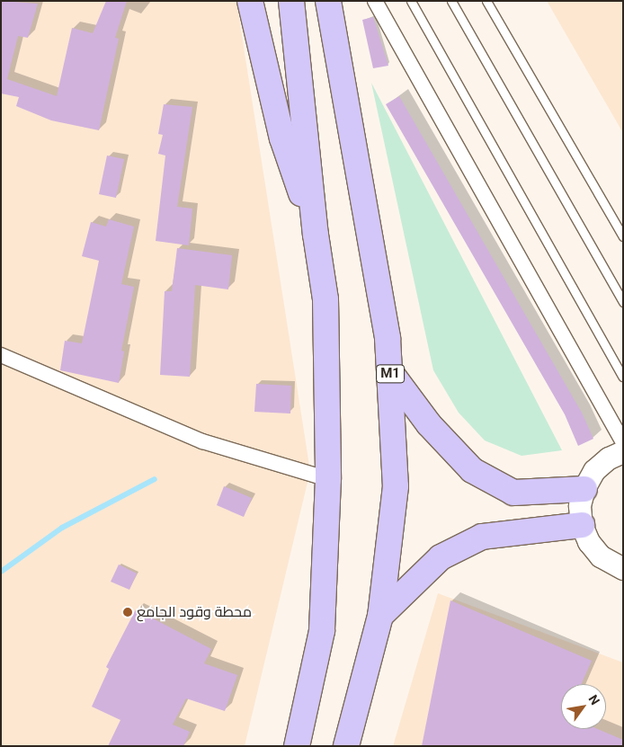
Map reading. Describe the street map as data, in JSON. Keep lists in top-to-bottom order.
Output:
{
  "streets": {
    "highway": ["M1"]
  },
  "places": ["محطة وقود الجامع"],
  "north": "top right"
}
